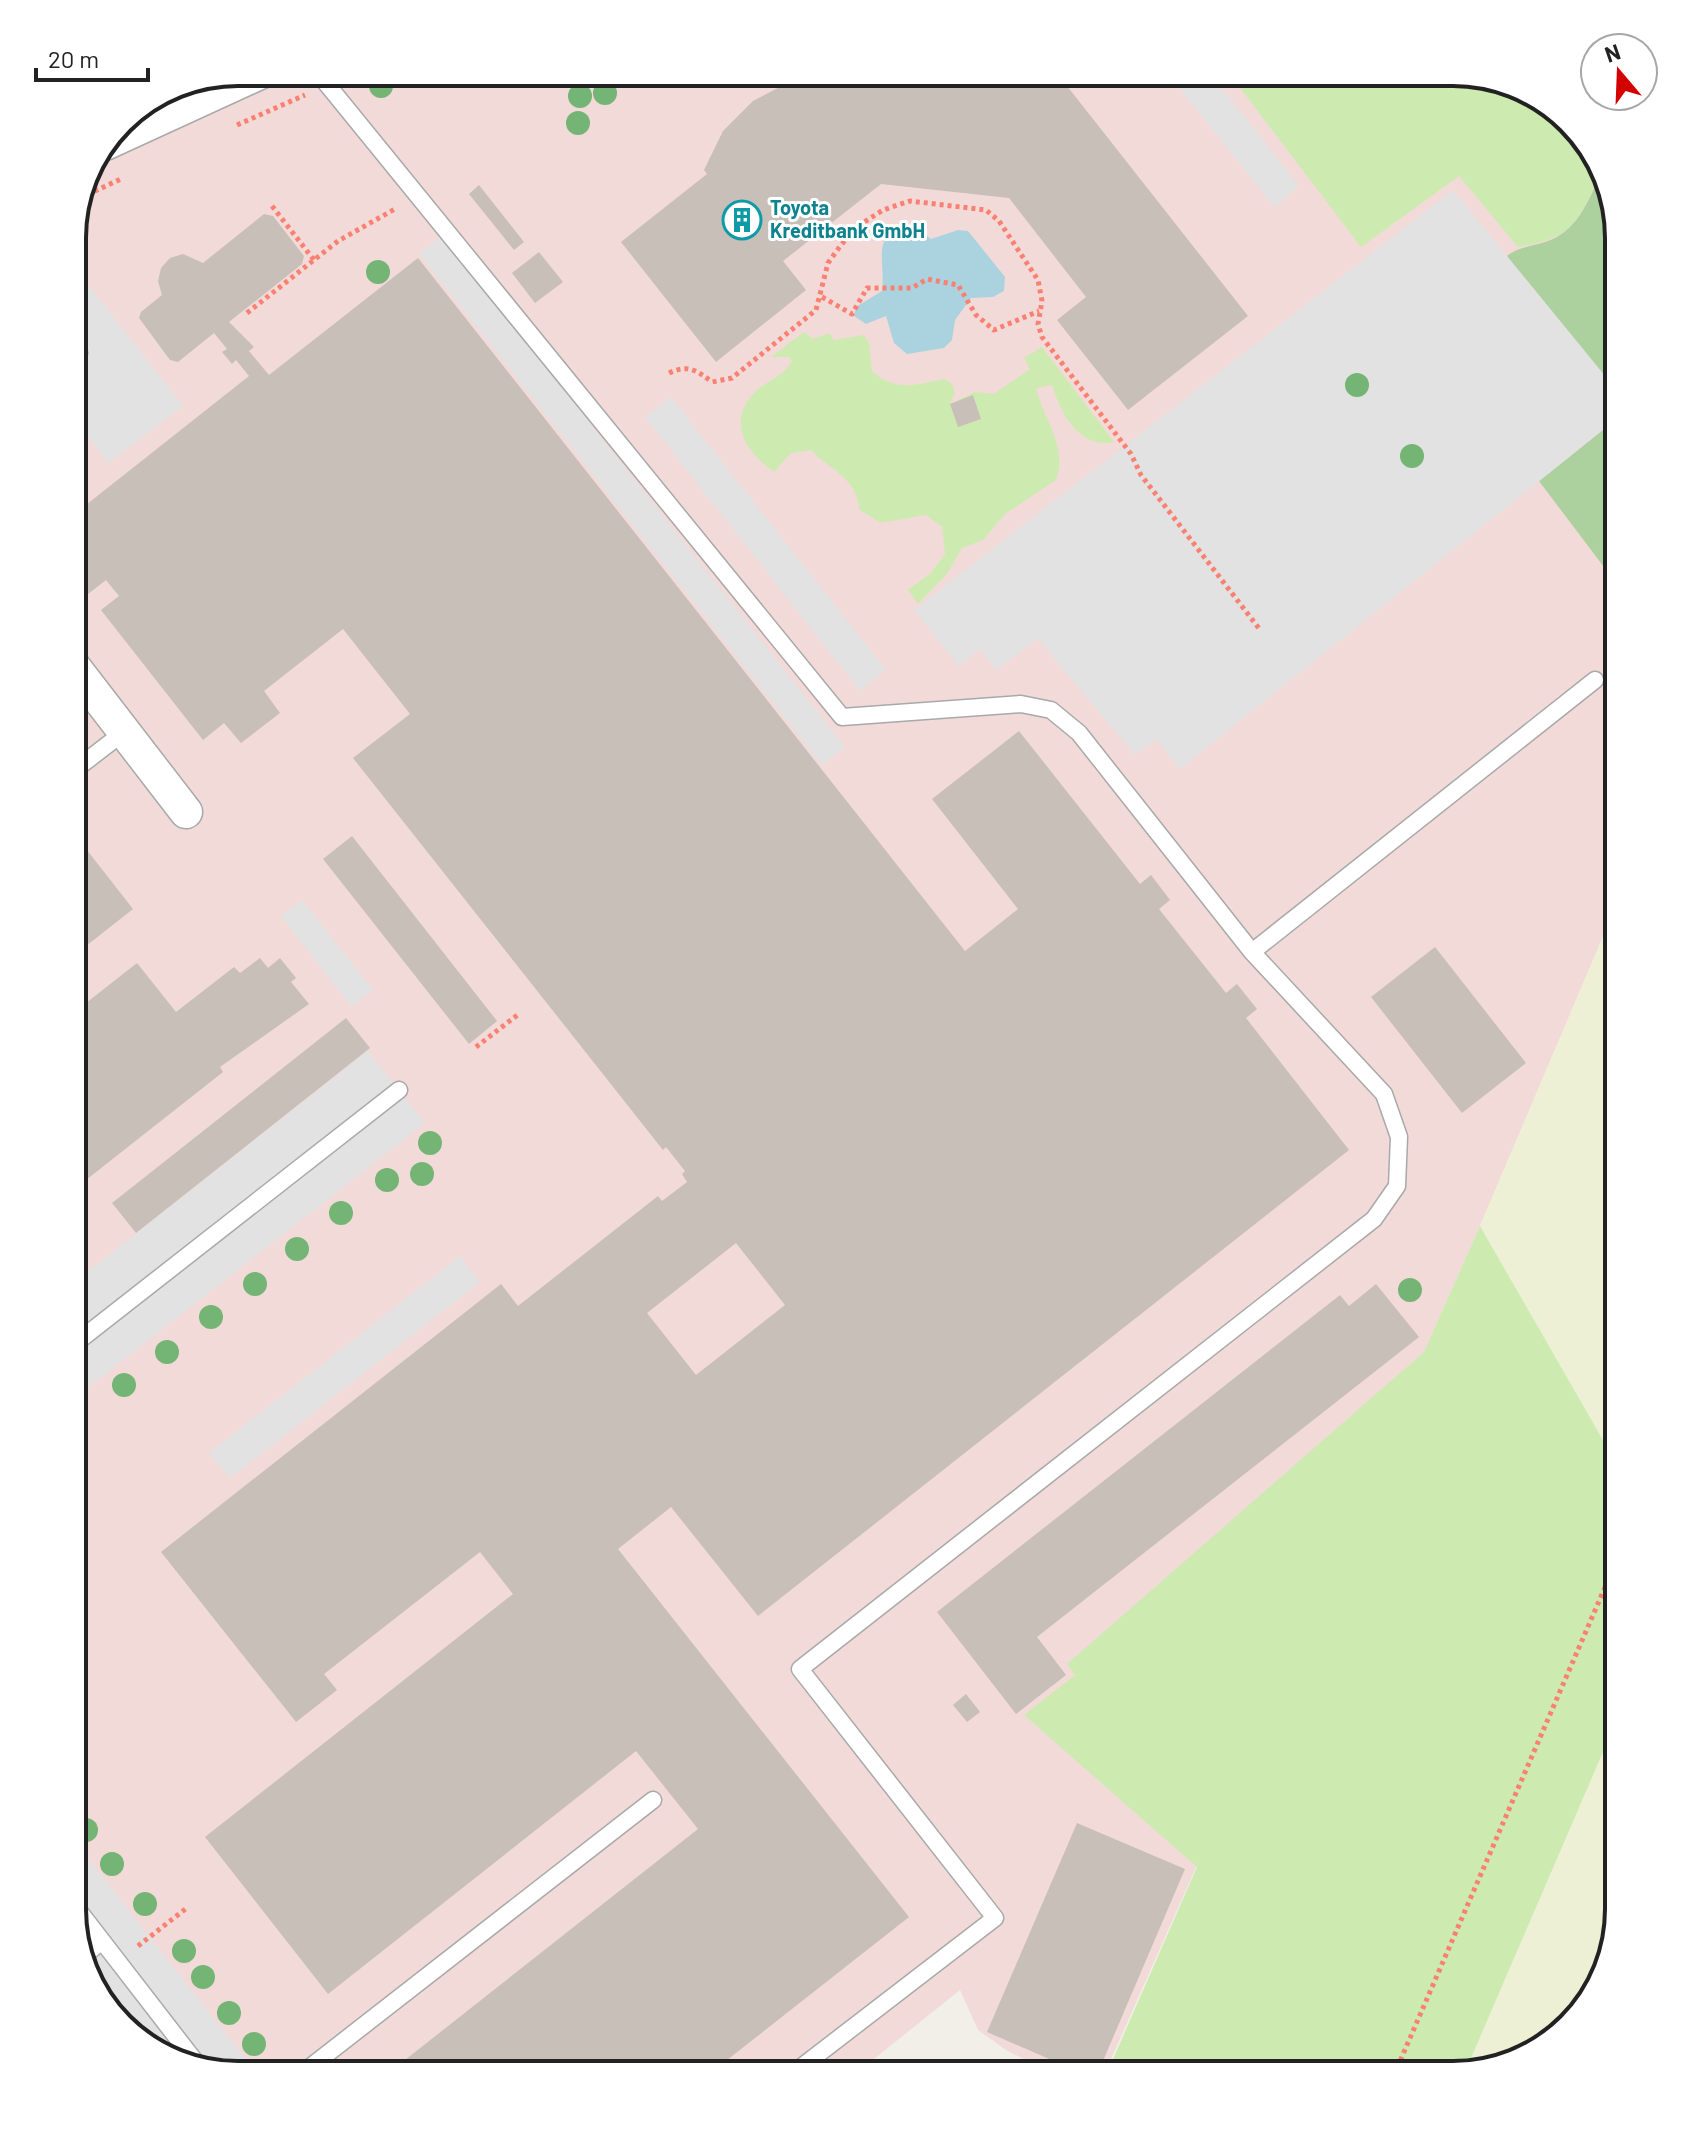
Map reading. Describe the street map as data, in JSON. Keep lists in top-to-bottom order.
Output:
{
  "places": {
    "building": ["Toyota Kreditbank GmbH"]
  },
  "scale_bar": "20 m",
  "north": "top"
}
